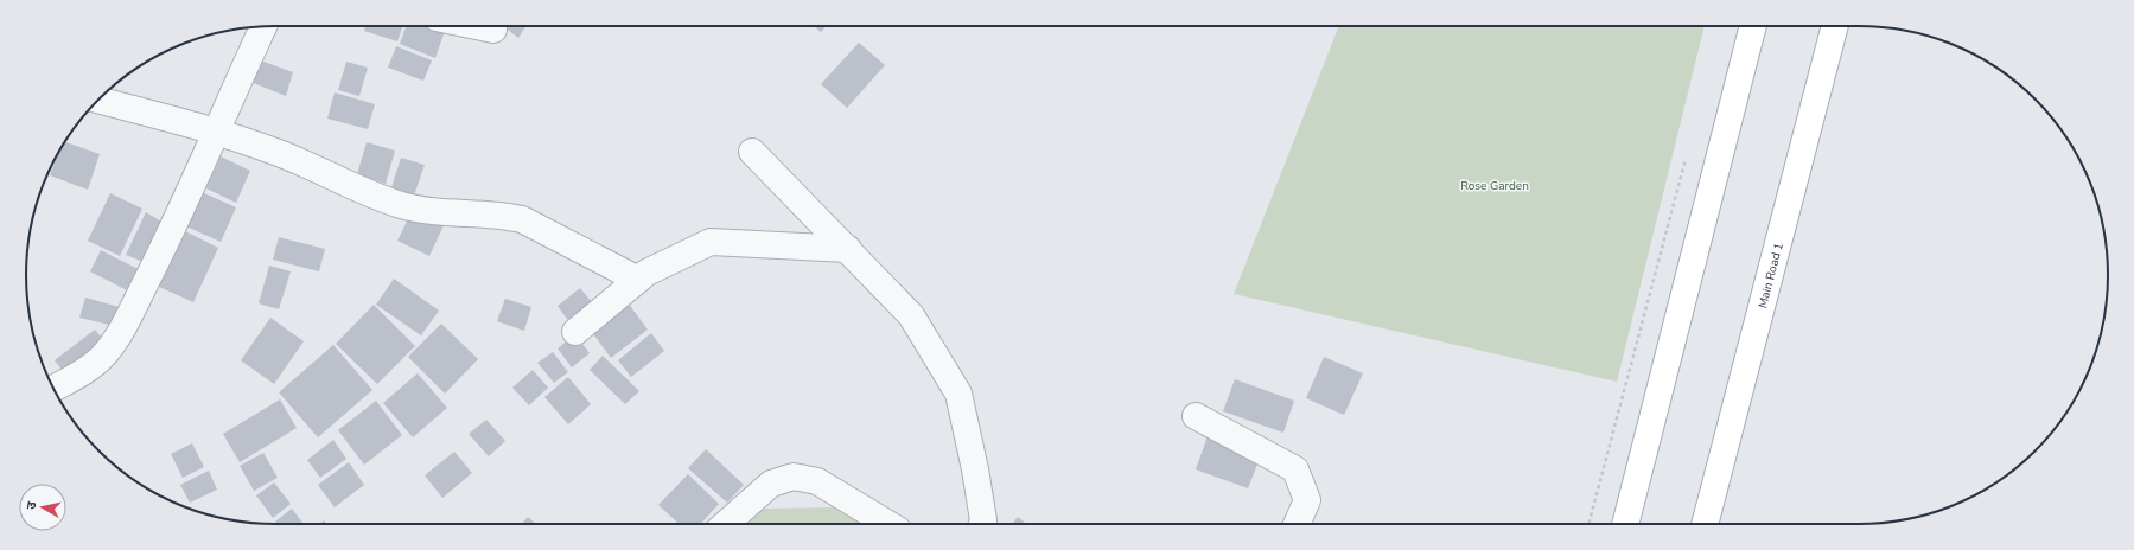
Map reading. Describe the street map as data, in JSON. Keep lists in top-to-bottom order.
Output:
{
  "streets": {
    "main road": ["Main Road 1"]
  },
  "parks": ["Rose Garden"],
  "north": "left"
}
